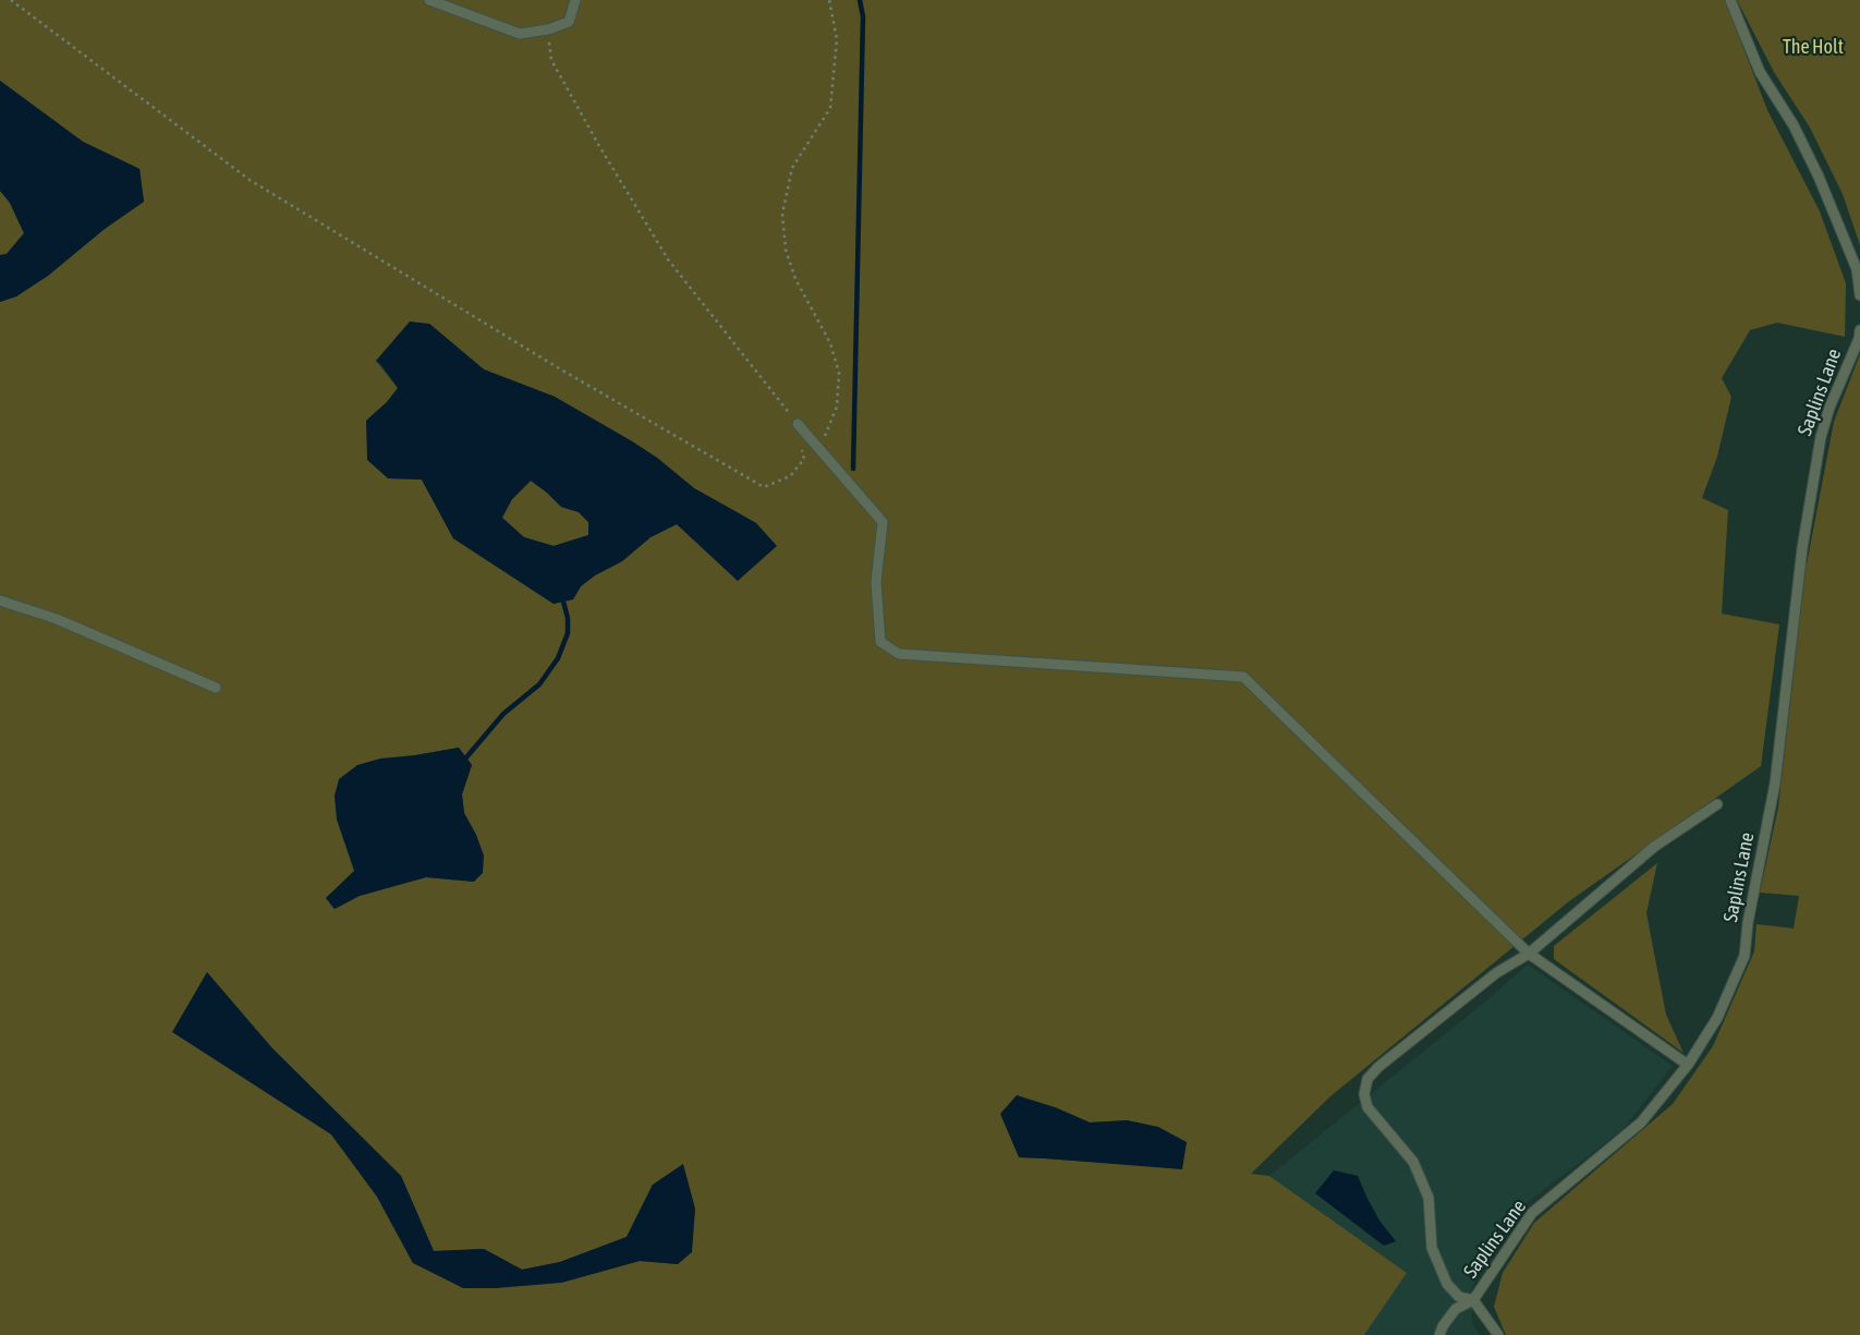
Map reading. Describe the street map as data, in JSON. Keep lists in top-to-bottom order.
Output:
{
  "streets": {
    "lane": ["Saplins Lane"]
  },
  "parks": ["The Holt"]
}
